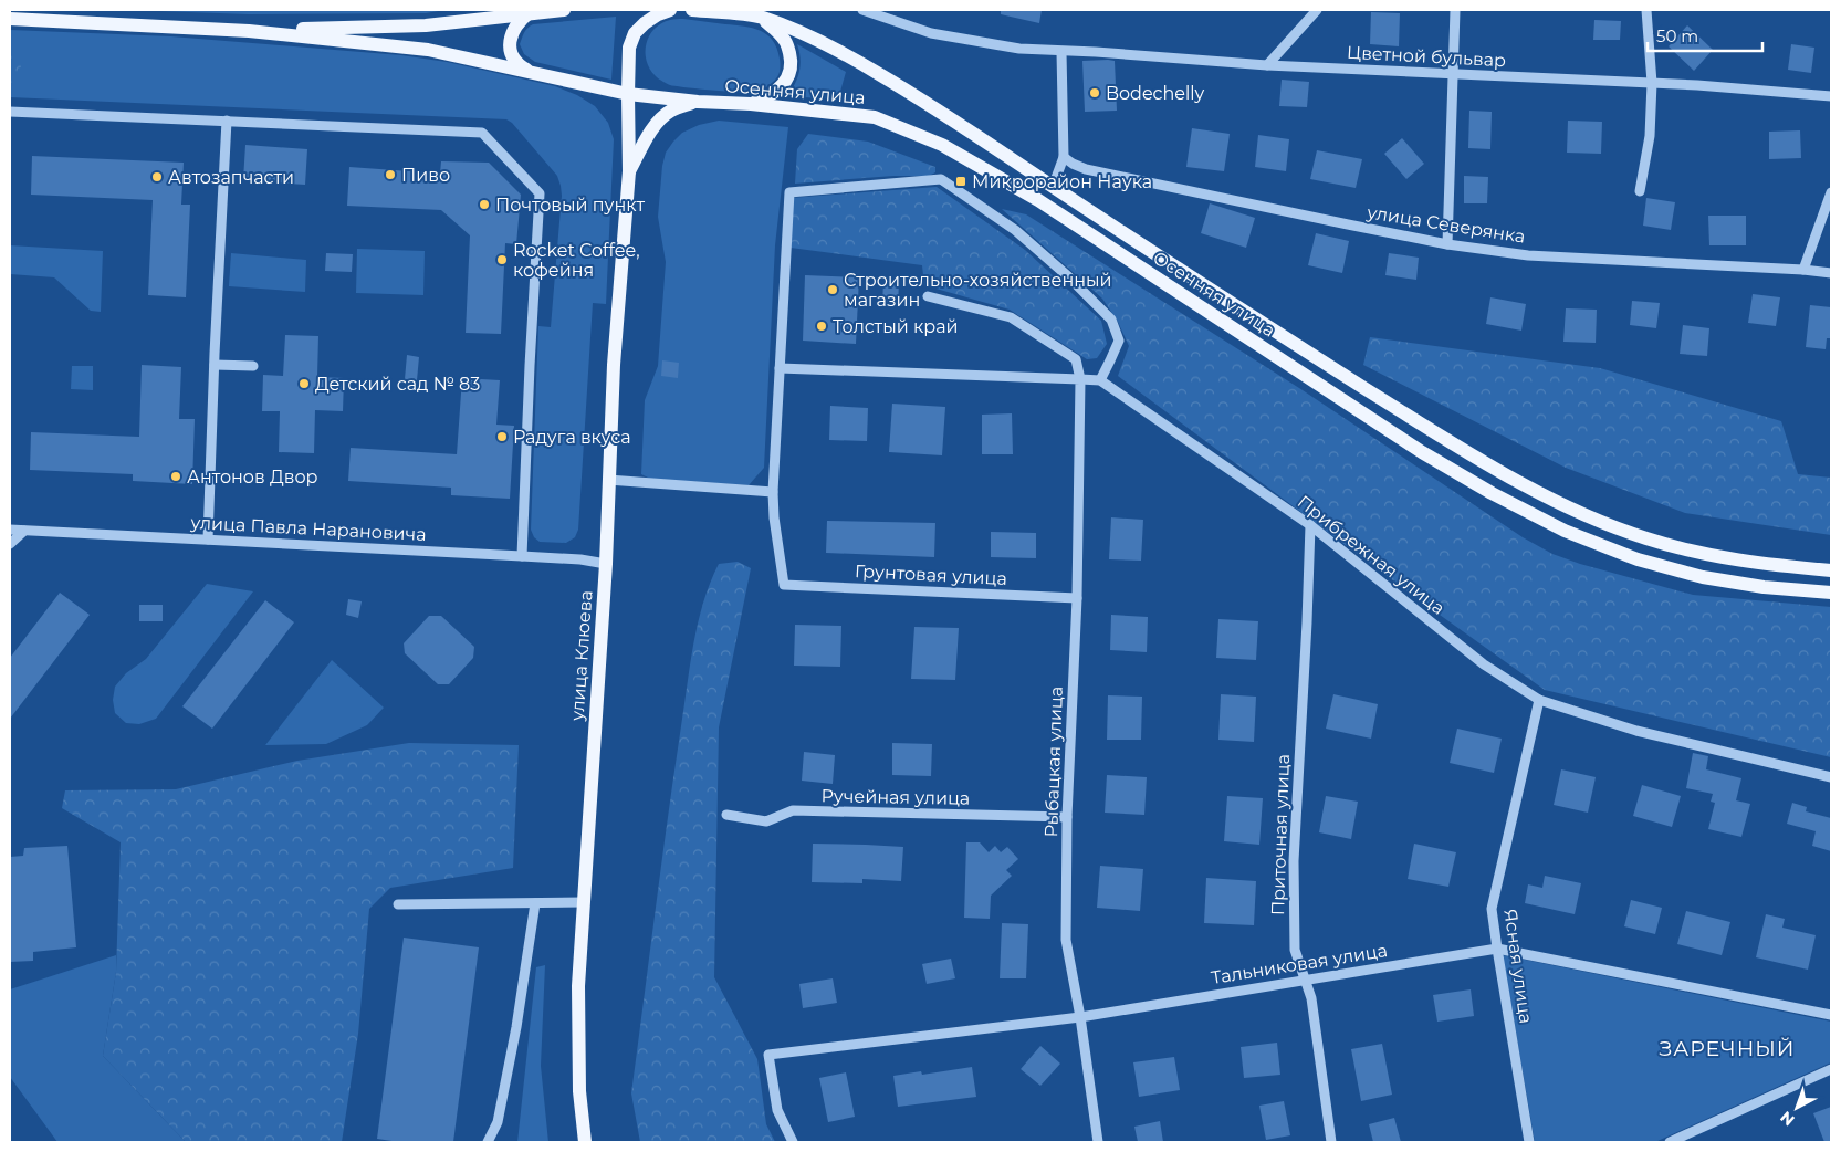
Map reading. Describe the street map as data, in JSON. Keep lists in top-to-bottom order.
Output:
{
  "streets": {
    "main road": ["Осенняя улица", "улица Клюева"],
    "street": [
      "Цветной бульвар",
      "улица Северянка",
      "улица Павла Нарановича",
      "Прибрежная улица",
      "Грунтовая улица",
      "Рыбацкая улица",
      "Ручейная улица",
      "Приточная улица",
      "Тальниковая улица",
      "Ясная улица"
    ]
  },
  "crossings": [
    ["Осенняя улица", "улица Клюева"],
    ["улица Павла Нарановича", "улица Клюева"],
    ["Прибрежная улица", "Приточная улица"],
    ["Прибрежная улица", "Ясная улица"],
    ["Грунтовая улица", "Рыбацкая улица"],
    ["Рыбацкая улица", "Ручейная улица"],
    ["Рыбацкая улица", "Тальниковая улица"],
    ["Приточная улица", "Тальниковая улица"],
    ["Тальниковая улица", "Ясная улица"]
  ],
  "districts": ["ЗАРЕЧНЫЙ"],
  "places": {
    "other": [
      "Bodechelly",
      "Пиво",
      "Автозапчасти",
      "Почтовый пункт",
      "Rocket Coffee, кофейня",
      "Строительно-хозяйственный магазин",
      "Толстый край",
      "Детский сад № 83",
      "Радуга вкуса",
      "Антонов Двор"
    ],
    "transit": ["Микрорайон Наука"]
  },
  "scale_bar": "50 m",
  "north": "bottom left"
}
